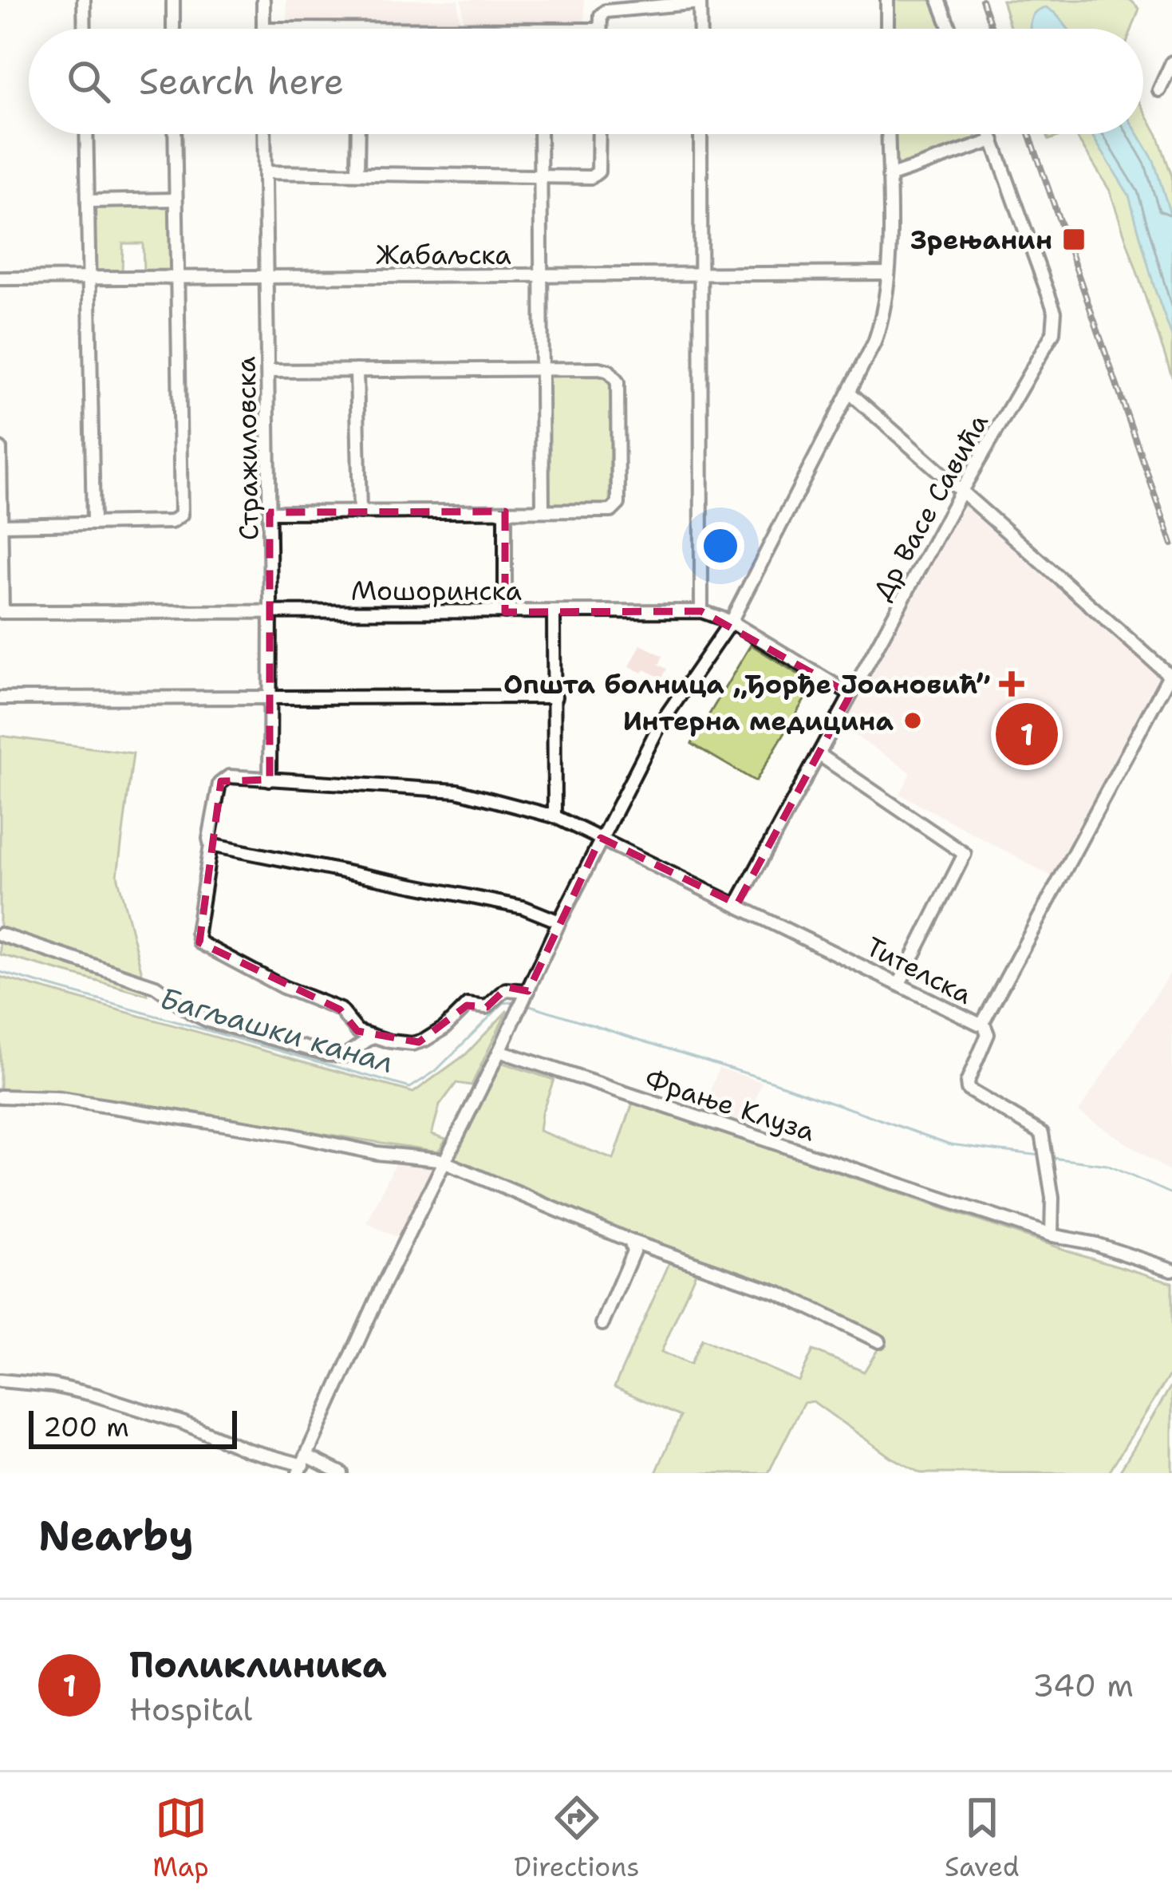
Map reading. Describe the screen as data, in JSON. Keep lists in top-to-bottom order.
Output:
{
  "streets": {
    "street": [
      "Жабаљска",
      "Стражиловска",
      "Др Васе Савића",
      "Мошоринска",
      "Тителска",
      "Фрање Клуза"
    ]
  },
  "crossings": [
    ["Жабаљска", "Стражиловска"],
    ["Стражиловска", "Мошоринска"],
    ["Стражиловска", "Тителска"],
    ["Др Васе Савића", "Мошоринска"],
    ["Др Васе Савића", "Тителска"],
    ["Тителска", "Фрање Клуза"]
  ],
  "water": ["Багљашки канал"],
  "places": {
    "transit": ["Зрењанин"],
    "health": ["Општа болница „Ђорђе Јоановић”"],
    "other": ["Интерна медицина"]
  },
  "scale_bar": "200 m",
  "page": {
    "search": "Search here",
    "pins": "1",
    "scale": "200 m",
    "heading": "Nearby",
    "list": [
      {
        "mark": "1",
        "name": "Поликлиника",
        "note": "Hospital",
        "value": "340 m"
      }
    ],
    "nav": ["Map", "Directions", "Saved"]
  }
}
